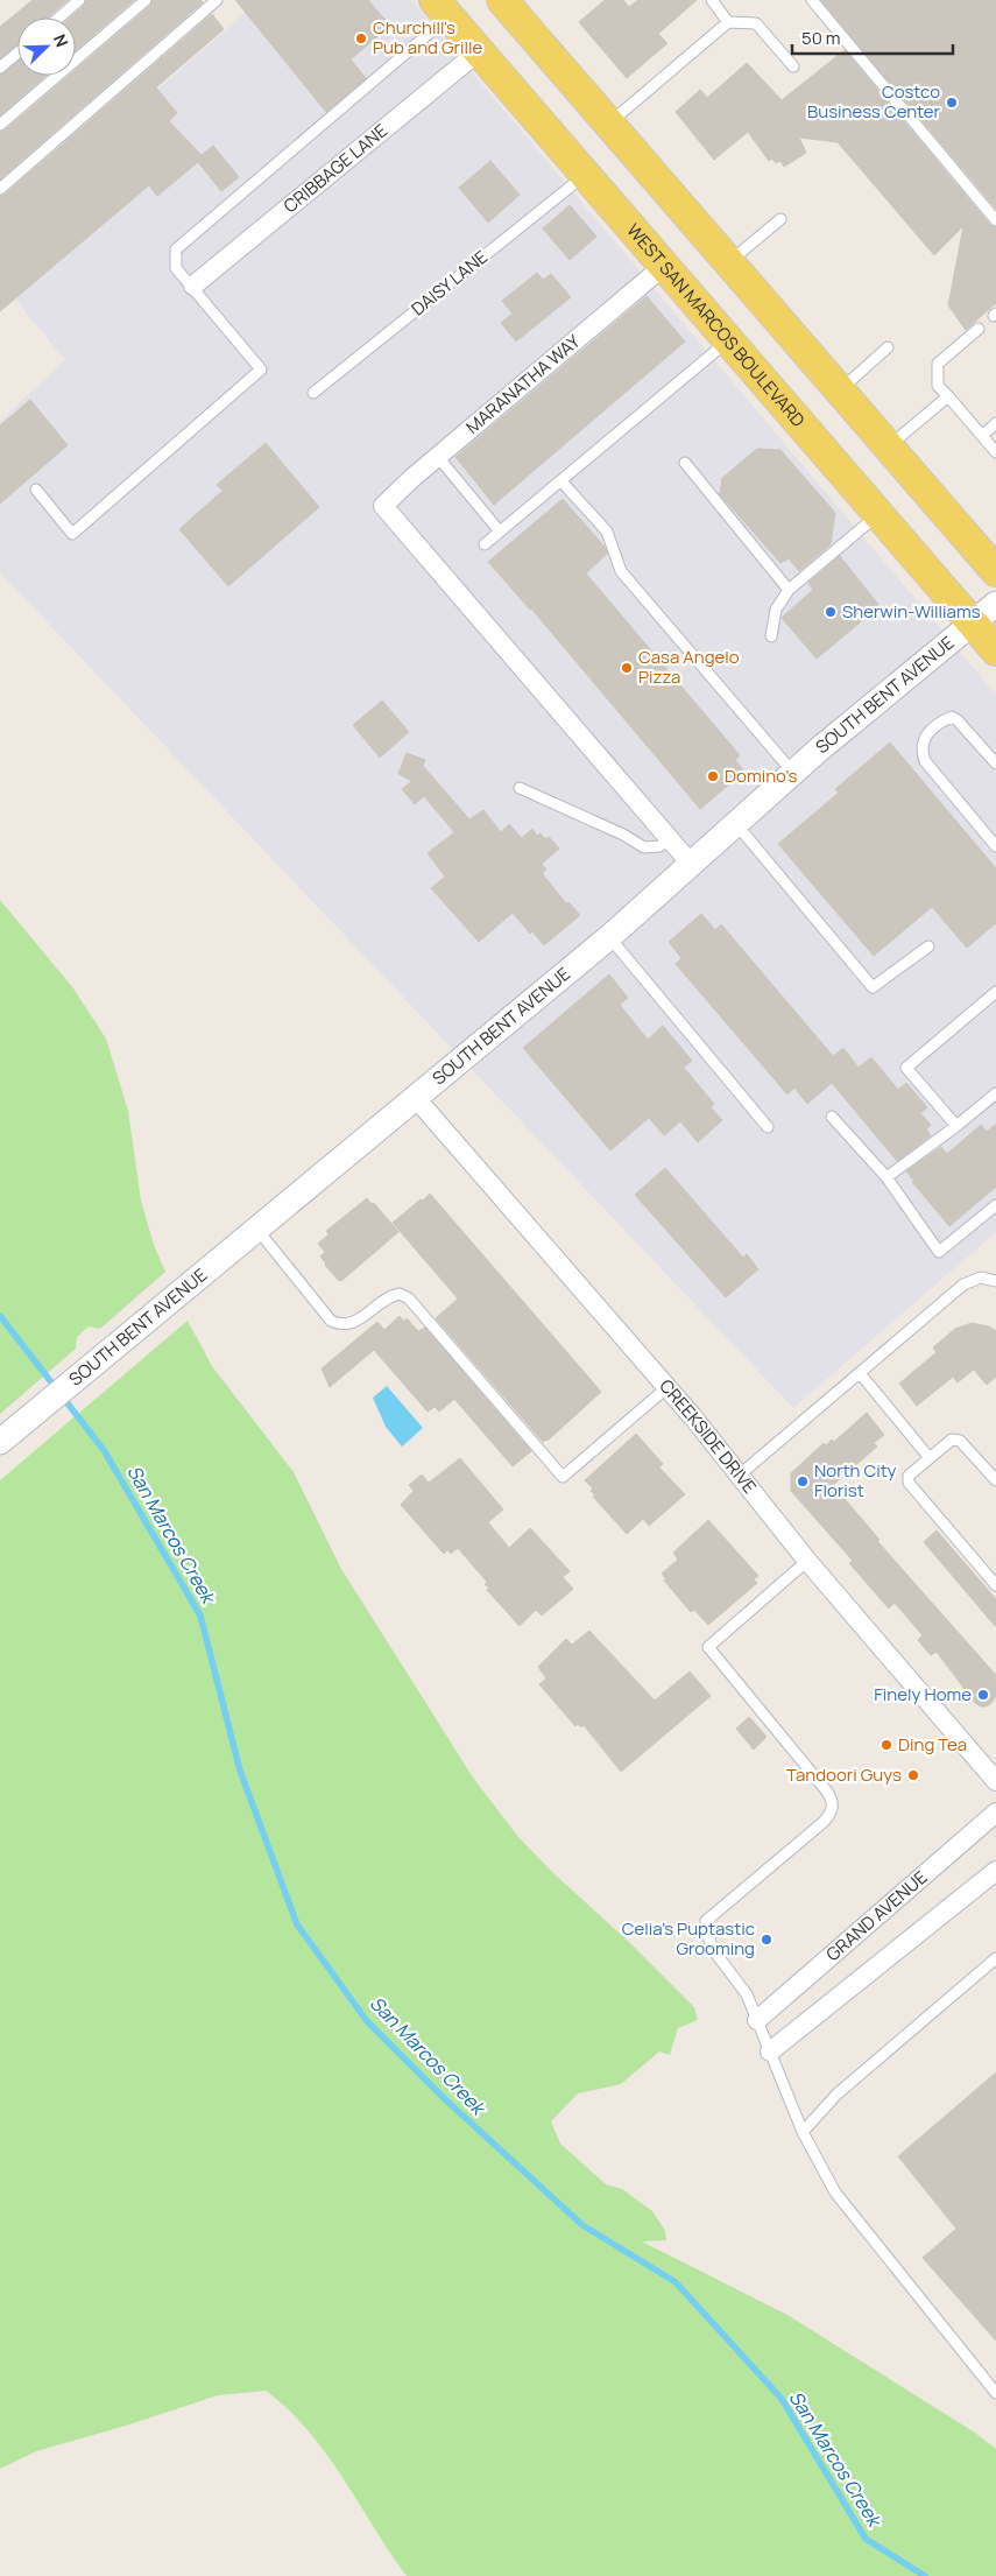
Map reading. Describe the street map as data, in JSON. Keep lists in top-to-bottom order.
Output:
{
  "streets": {
    "main road": ["WEST SAN MARCOS BOULEVARD"],
    "street": [
      "CRIBBAGE LANE",
      "MARANATHA WAY",
      "SOUTH BENT AVENUE",
      "CREEKSIDE DRIVE",
      "GRAND AVENUE"
    ],
    "lane": ["DAISY LANE"]
  },
  "crossings": [
    ["CRIBBAGE LANE", "WEST SAN MARCOS BOULEVARD"],
    ["DAISY LANE", "WEST SAN MARCOS BOULEVARD"],
    ["WEST SAN MARCOS BOULEVARD", "MARANATHA WAY"],
    ["WEST SAN MARCOS BOULEVARD", "SOUTH BENT AVENUE"],
    ["SOUTH BENT AVENUE", "CREEKSIDE DRIVE"]
  ],
  "water": ["San Marcos Creek"],
  "places": [
    "Churchill's Pub and Grille",
    "Costco Business Center",
    "Sherwin-Williams",
    "Casa Angelo Pizza",
    "Domino's",
    "North City Florist",
    "Finely Home",
    "Ding Tea",
    "Tandoori Guys",
    "Celia's Puptastic Grooming"
  ],
  "scale_bar": "50 m",
  "north": "top right"
}
